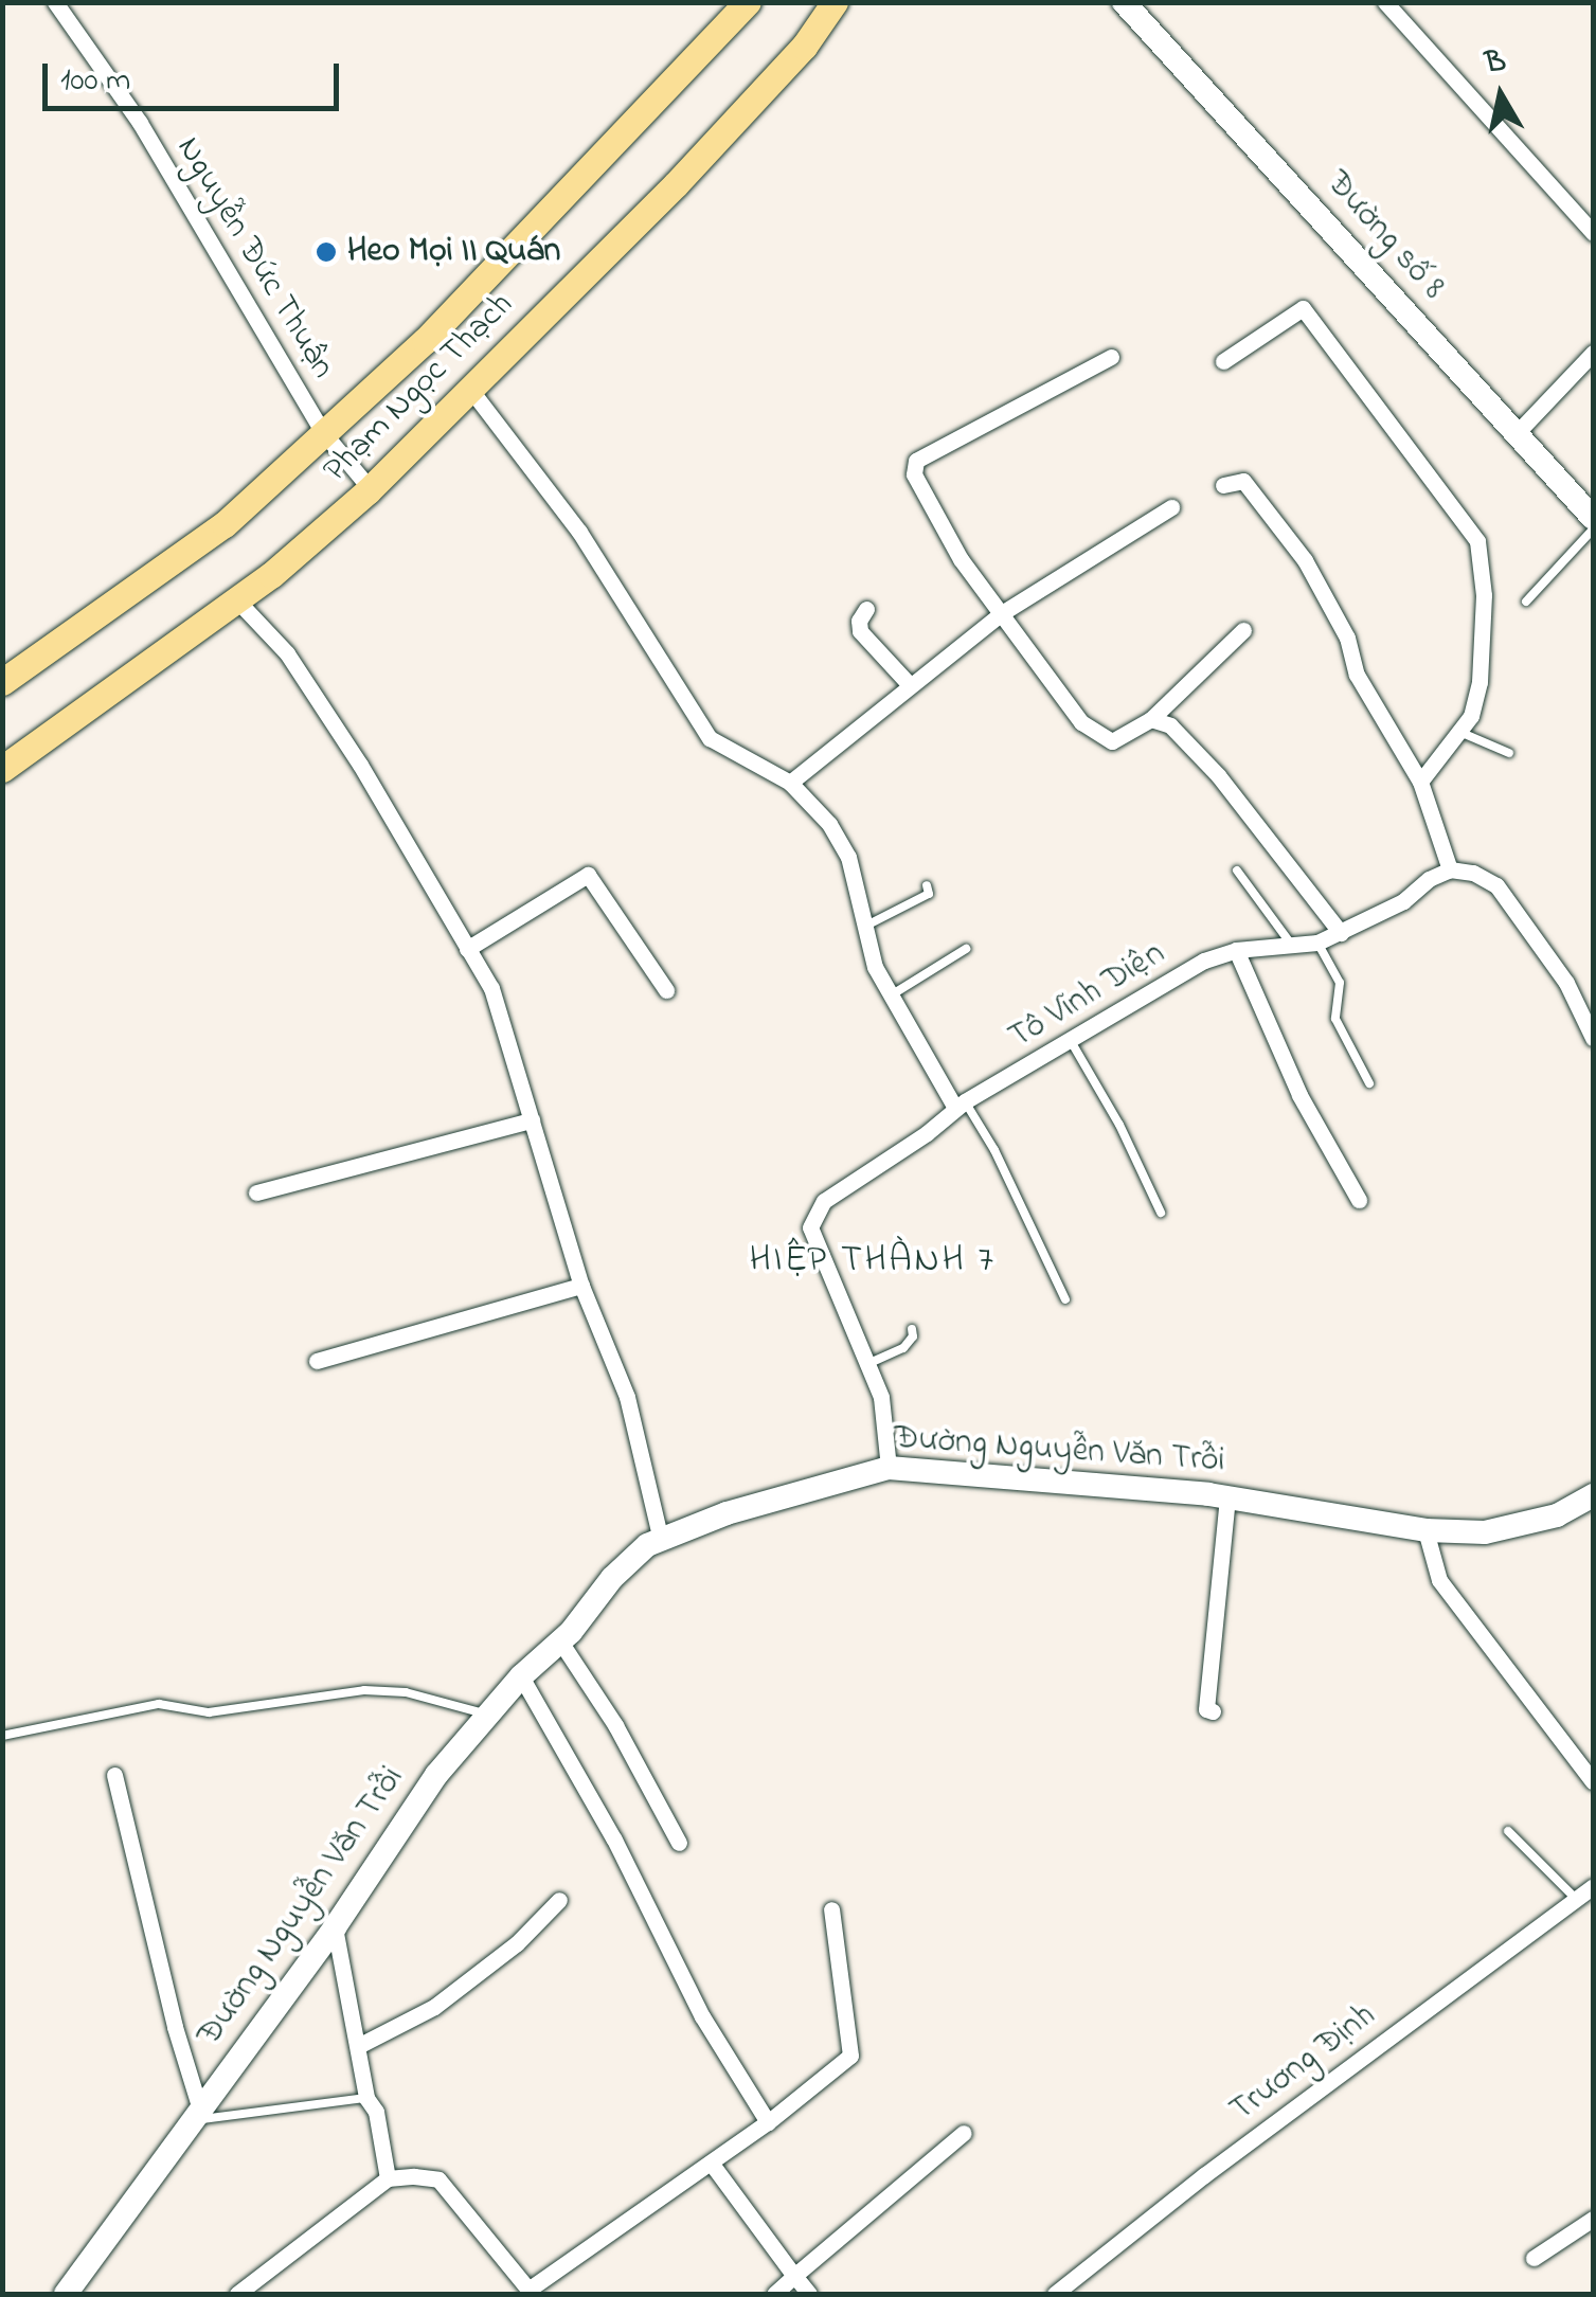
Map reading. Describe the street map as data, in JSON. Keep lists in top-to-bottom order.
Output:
{
  "streets": {
    "main road": ["Phạm Ngọc Thạch"],
    "street": [
      "Đường số 8",
      "Nguyễn Đức Thuận",
      "Tô Vĩnh Diện",
      "Đường Nguyễn Văn Trỗi",
      "Trương Định"
    ]
  },
  "crossings": [
    ["Nguyễn Đức Thuận", "Phạm Ngọc Thạch"],
    ["Tô Vĩnh Diện", "Đường Nguyễn Văn Trỗi"]
  ],
  "districts": ["HIỆP THÀNH 7"],
  "places": ["Heo Mọi II Quán"],
  "scale_bar": "100 m",
  "north": "top"
}
